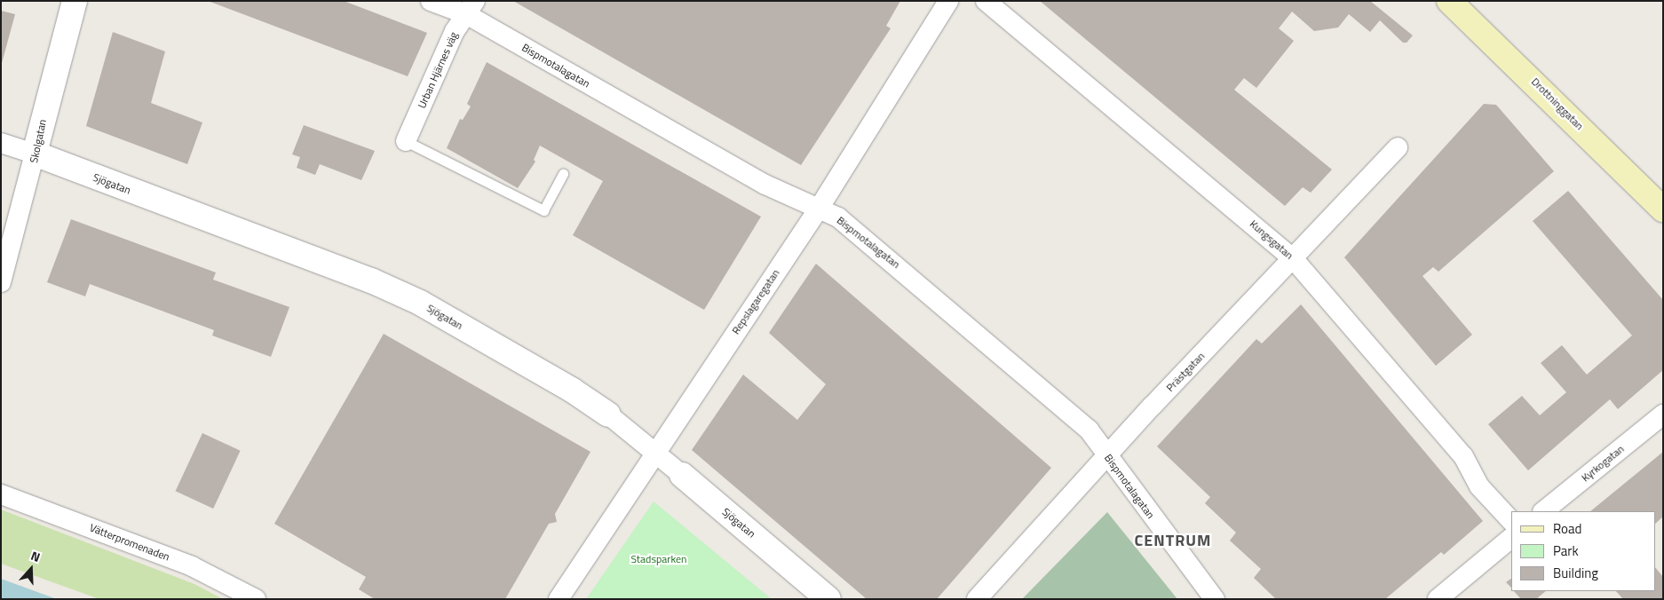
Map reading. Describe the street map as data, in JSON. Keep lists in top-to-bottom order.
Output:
{
  "streets": {
    "main road": ["Drottninggatan"],
    "street": [
      "Bispmotalagatan",
      "Urban Hjärnes väg",
      "Skolgatan",
      "Sjögatan",
      "Kungsgatan",
      "Repslagaregatan",
      "Prästgatan",
      "Kyrkogatan",
      "Vätterpromenaden"
    ]
  },
  "crossings": [
    ["Bispmotalagatan", "Urban Hjärnes väg"],
    ["Bispmotalagatan", "Repslagaregatan"],
    ["Bispmotalagatan", "Prästgatan"],
    ["Skolgatan", "Sjögatan"],
    ["Sjögatan", "Repslagaregatan"],
    ["Kungsgatan", "Prästgatan"]
  ],
  "districts": ["CENTRUM"],
  "parks": ["Stadsparken"],
  "legend": ["Road", "Park", "Building"],
  "north": "top"
}
